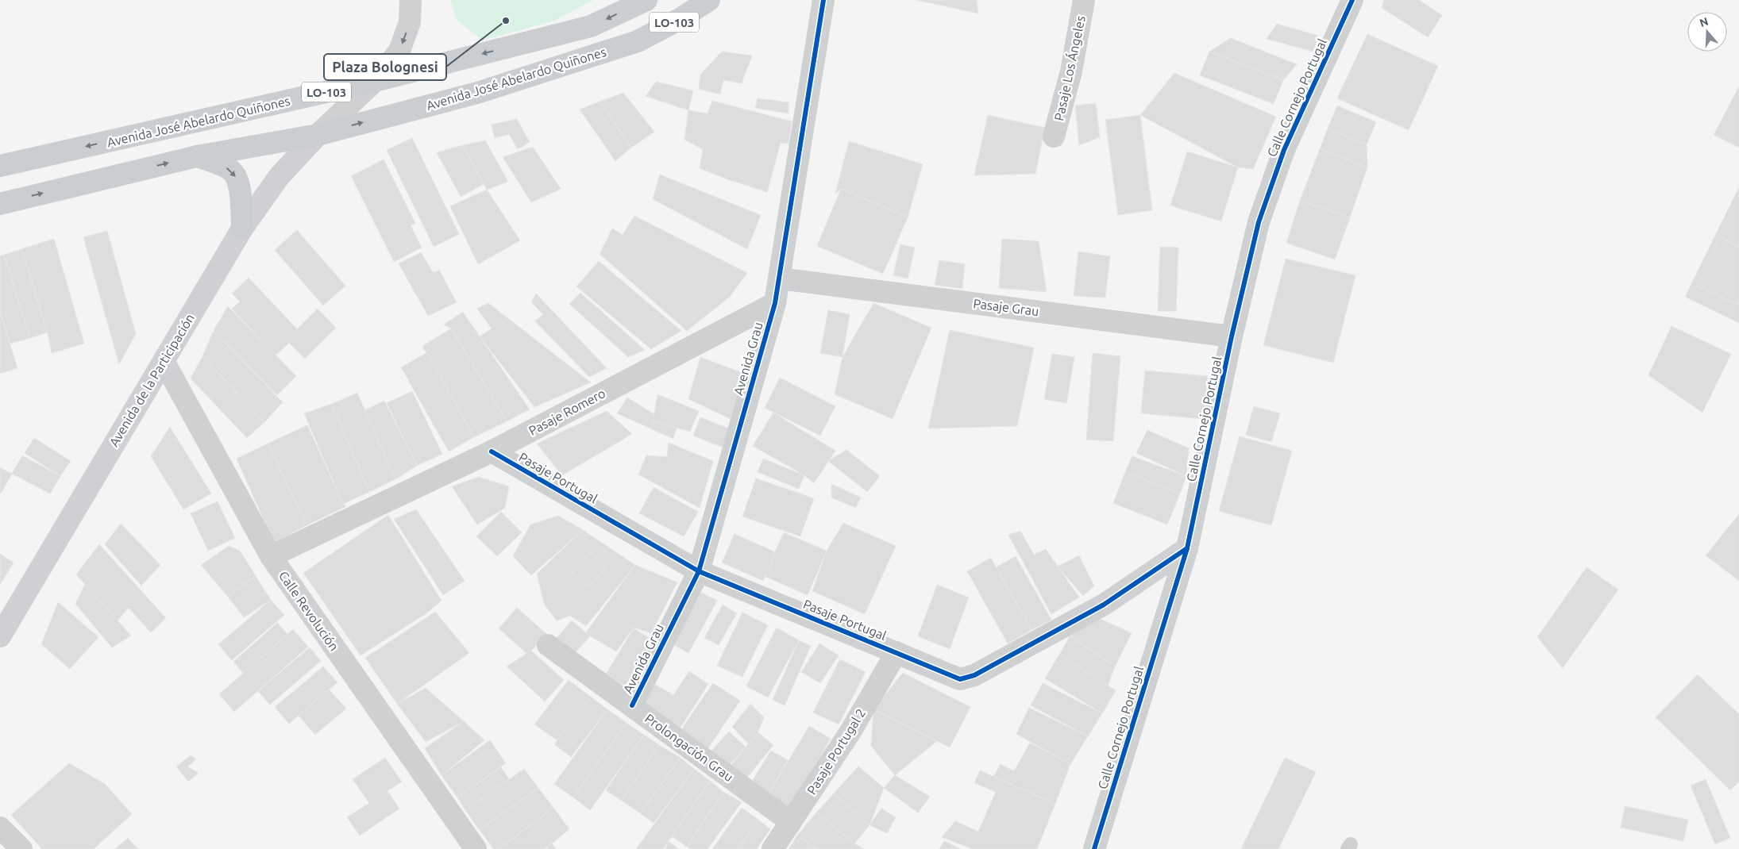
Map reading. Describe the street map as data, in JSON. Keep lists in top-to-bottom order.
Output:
{
  "streets": {
    "main road": ["LO-103", "Avenida José Abelardo Quiñones", "Avenida de la Participación"],
    "street": [
      "Pasaje Los Ángeles",
      "Calle Cornejo Portugal",
      "Pasaje Grau",
      "Avenida Grau",
      "Pasaje Romero",
      "Pasaje Portugal",
      "Calle Revolución",
      "Prolongación Grau",
      "Pasaje Portugal 2"
    ]
  },
  "crossings": [
    ["Avenida José Abelardo Quiñones", "Avenida de la Participación"],
    ["Calle Cornejo Portugal", "Pasaje Grau"],
    ["Calle Cornejo Portugal", "Pasaje Portugal"],
    ["Pasaje Grau", "Avenida Grau"],
    ["Avenida Grau", "Pasaje Romero"],
    ["Avenida Grau", "Pasaje Portugal"],
    ["Avenida Grau", "Prolongación Grau"],
    ["Avenida de la Participación", "Calle Revolución"],
    ["Pasaje Romero", "Pasaje Portugal"],
    ["Pasaje Romero", "Calle Revolución"],
    ["Pasaje Portugal", "Pasaje Portugal 2"],
    ["Prolongación Grau", "Pasaje Portugal 2"]
  ],
  "places": ["Plaza Bolognesi"],
  "north": "top"
}
